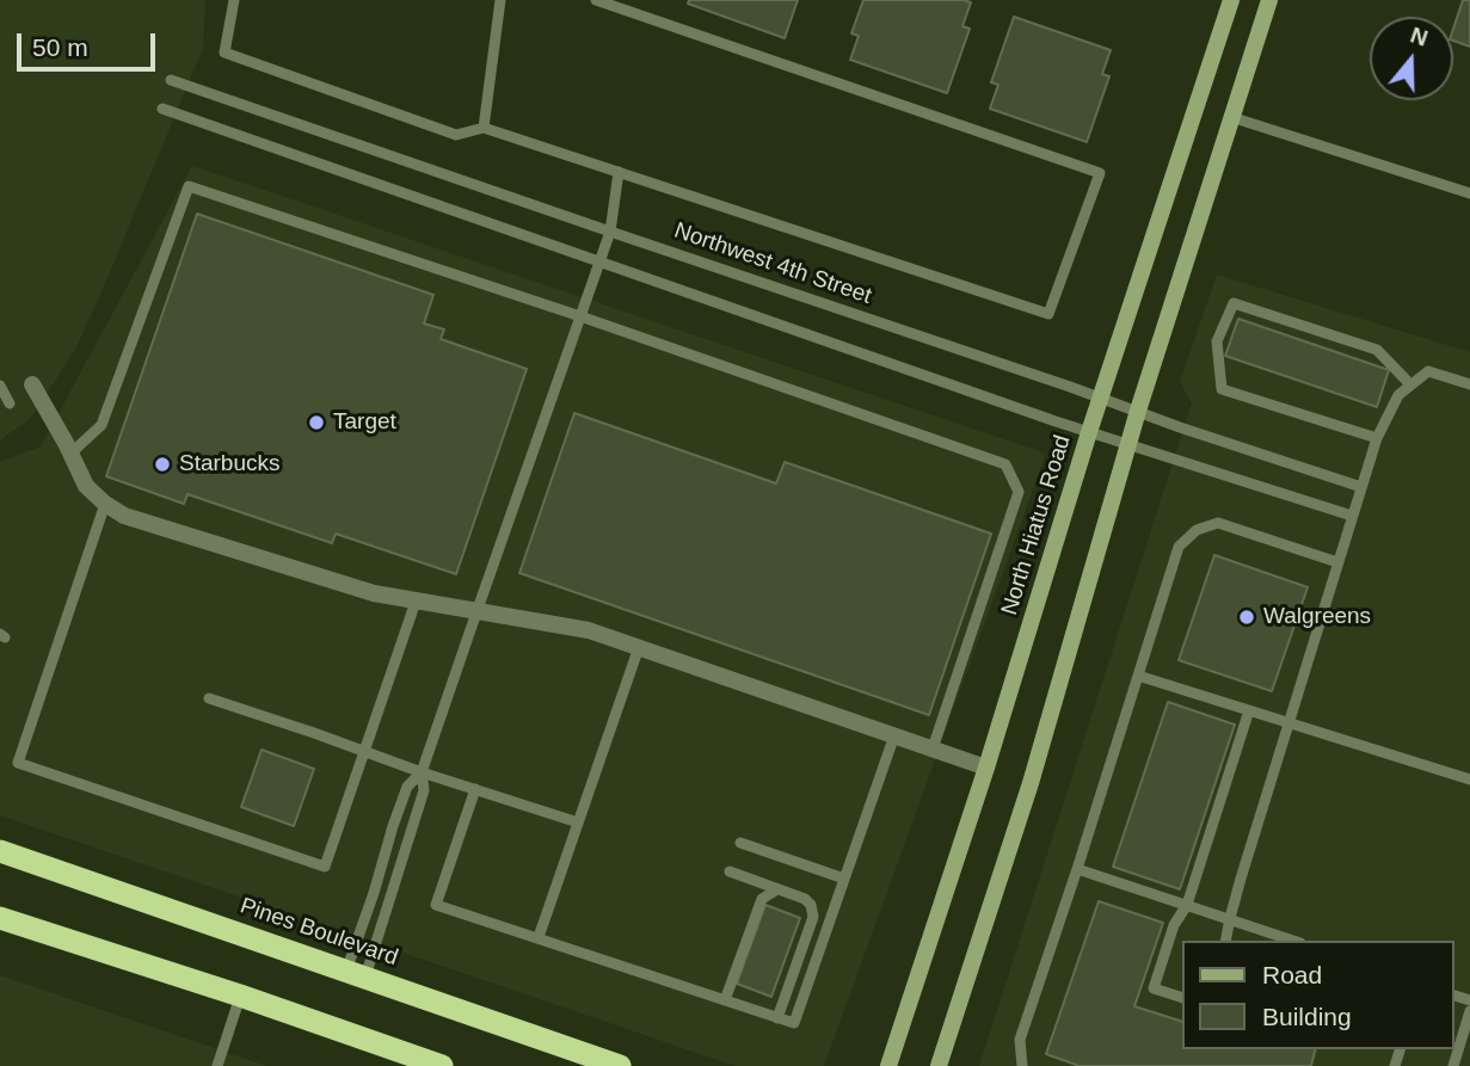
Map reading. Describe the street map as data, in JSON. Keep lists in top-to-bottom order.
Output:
{
  "streets": {
    "highway": ["Pines Boulevard"],
    "main road": ["North Hiatus Road"],
    "lane": ["Northwest 4th Street"]
  },
  "crossings": [
    ["Northwest 4th Street", "North Hiatus Road"]
  ],
  "places": ["Target", "Starbucks", "Walgreens"],
  "legend": ["Road", "Building"],
  "scale_bar": "50 m",
  "north": "top"
}
